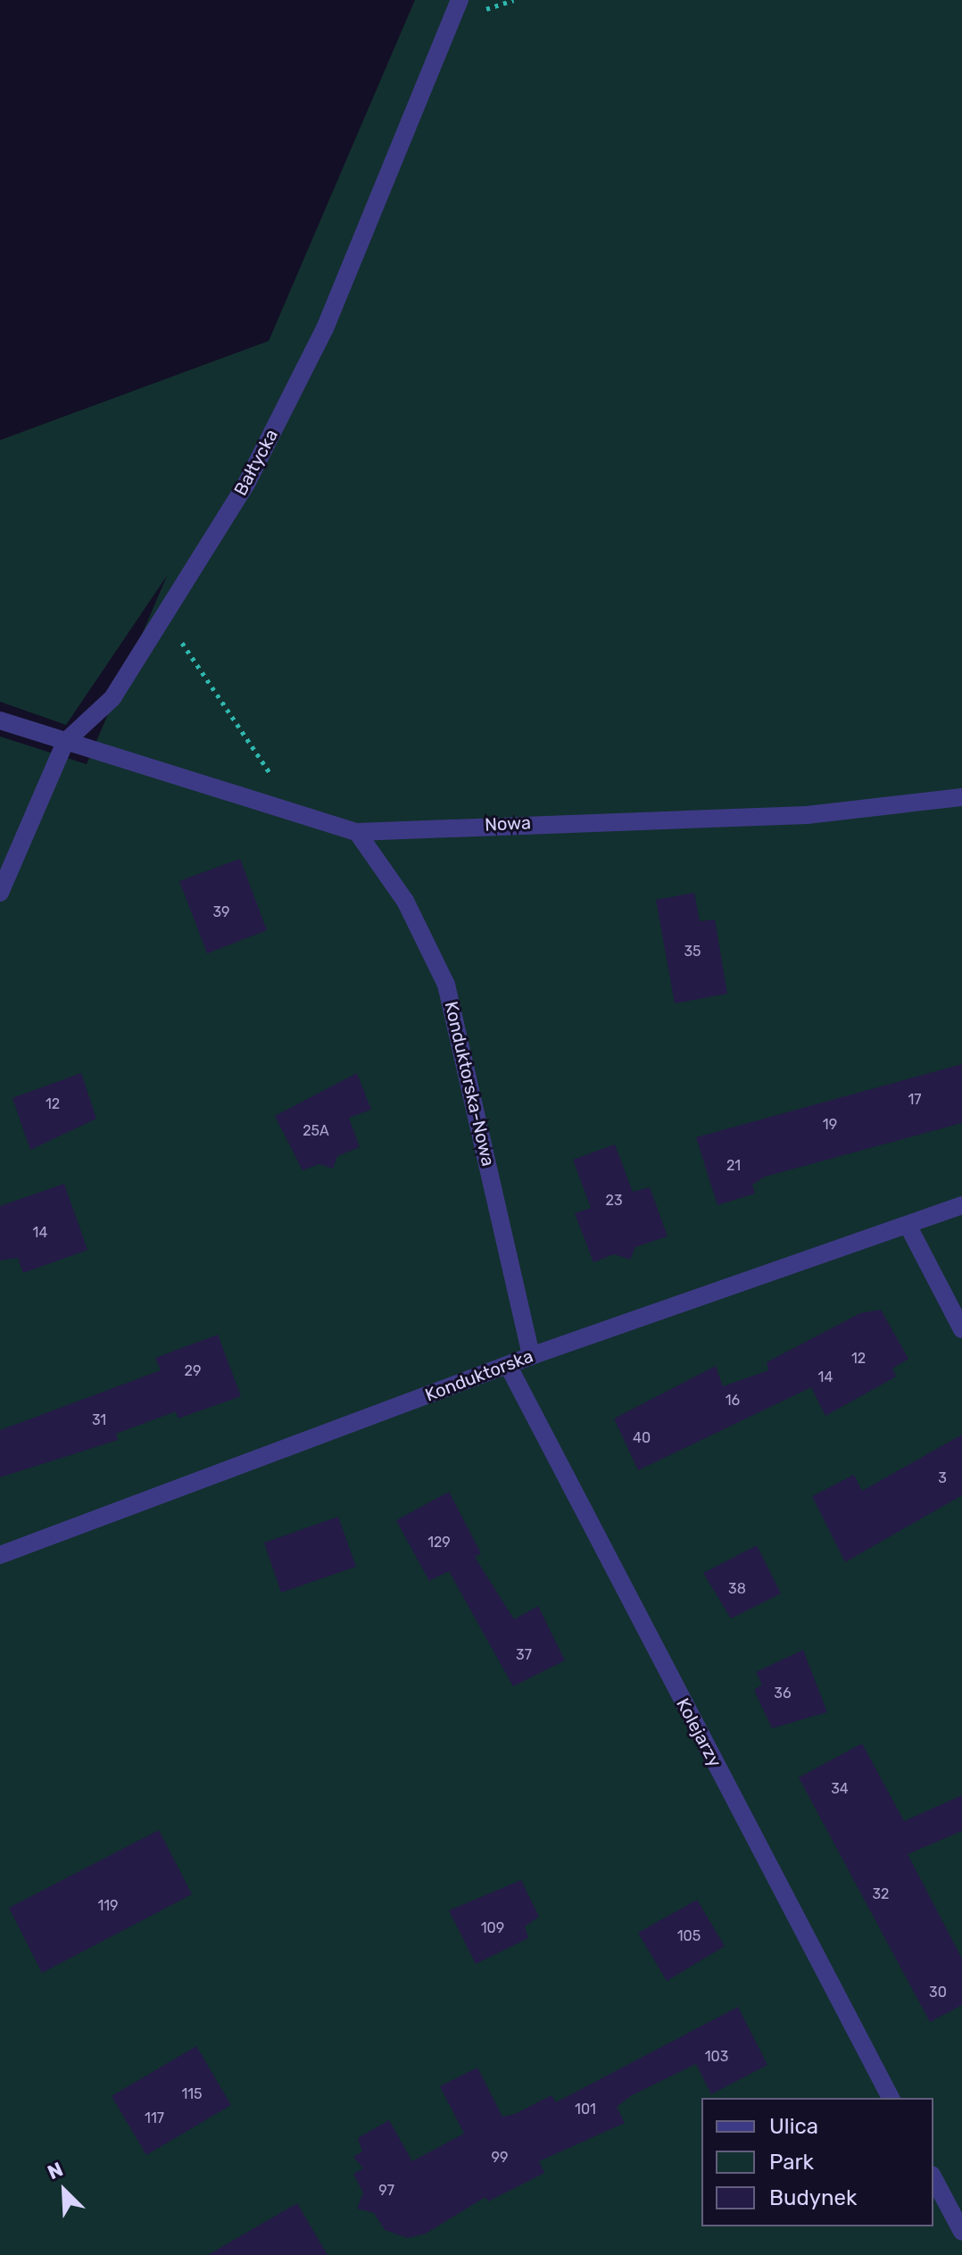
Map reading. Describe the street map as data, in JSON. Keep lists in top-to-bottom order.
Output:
{
  "streets": {
    "street": [
      "Bałtycka",
      "Nowa",
      "Konduktorska-Nowa",
      "Konduktorska",
      "Kolejarzy"
    ]
  },
  "crossings": [
    ["Bałtycka", "Nowa"],
    ["Nowa", "Konduktorska-Nowa"],
    ["Konduktorska-Nowa", "Konduktorska"],
    ["Konduktorska", "Kolejarzy"]
  ],
  "house_numbers": [
    "39",
    "35",
    "17",
    "12",
    "19",
    "25A",
    "21",
    "23",
    "14",
    "12",
    "29",
    "14",
    "16",
    "31",
    "40",
    "3",
    "129",
    "38",
    "37",
    "36",
    "34",
    "32",
    "119",
    "109",
    "105",
    "30",
    "103",
    "115",
    "101",
    "117",
    "99",
    "97"
  ],
  "legend": ["Ulica", "Park", "Budynek"],
  "north": "top left"
}
